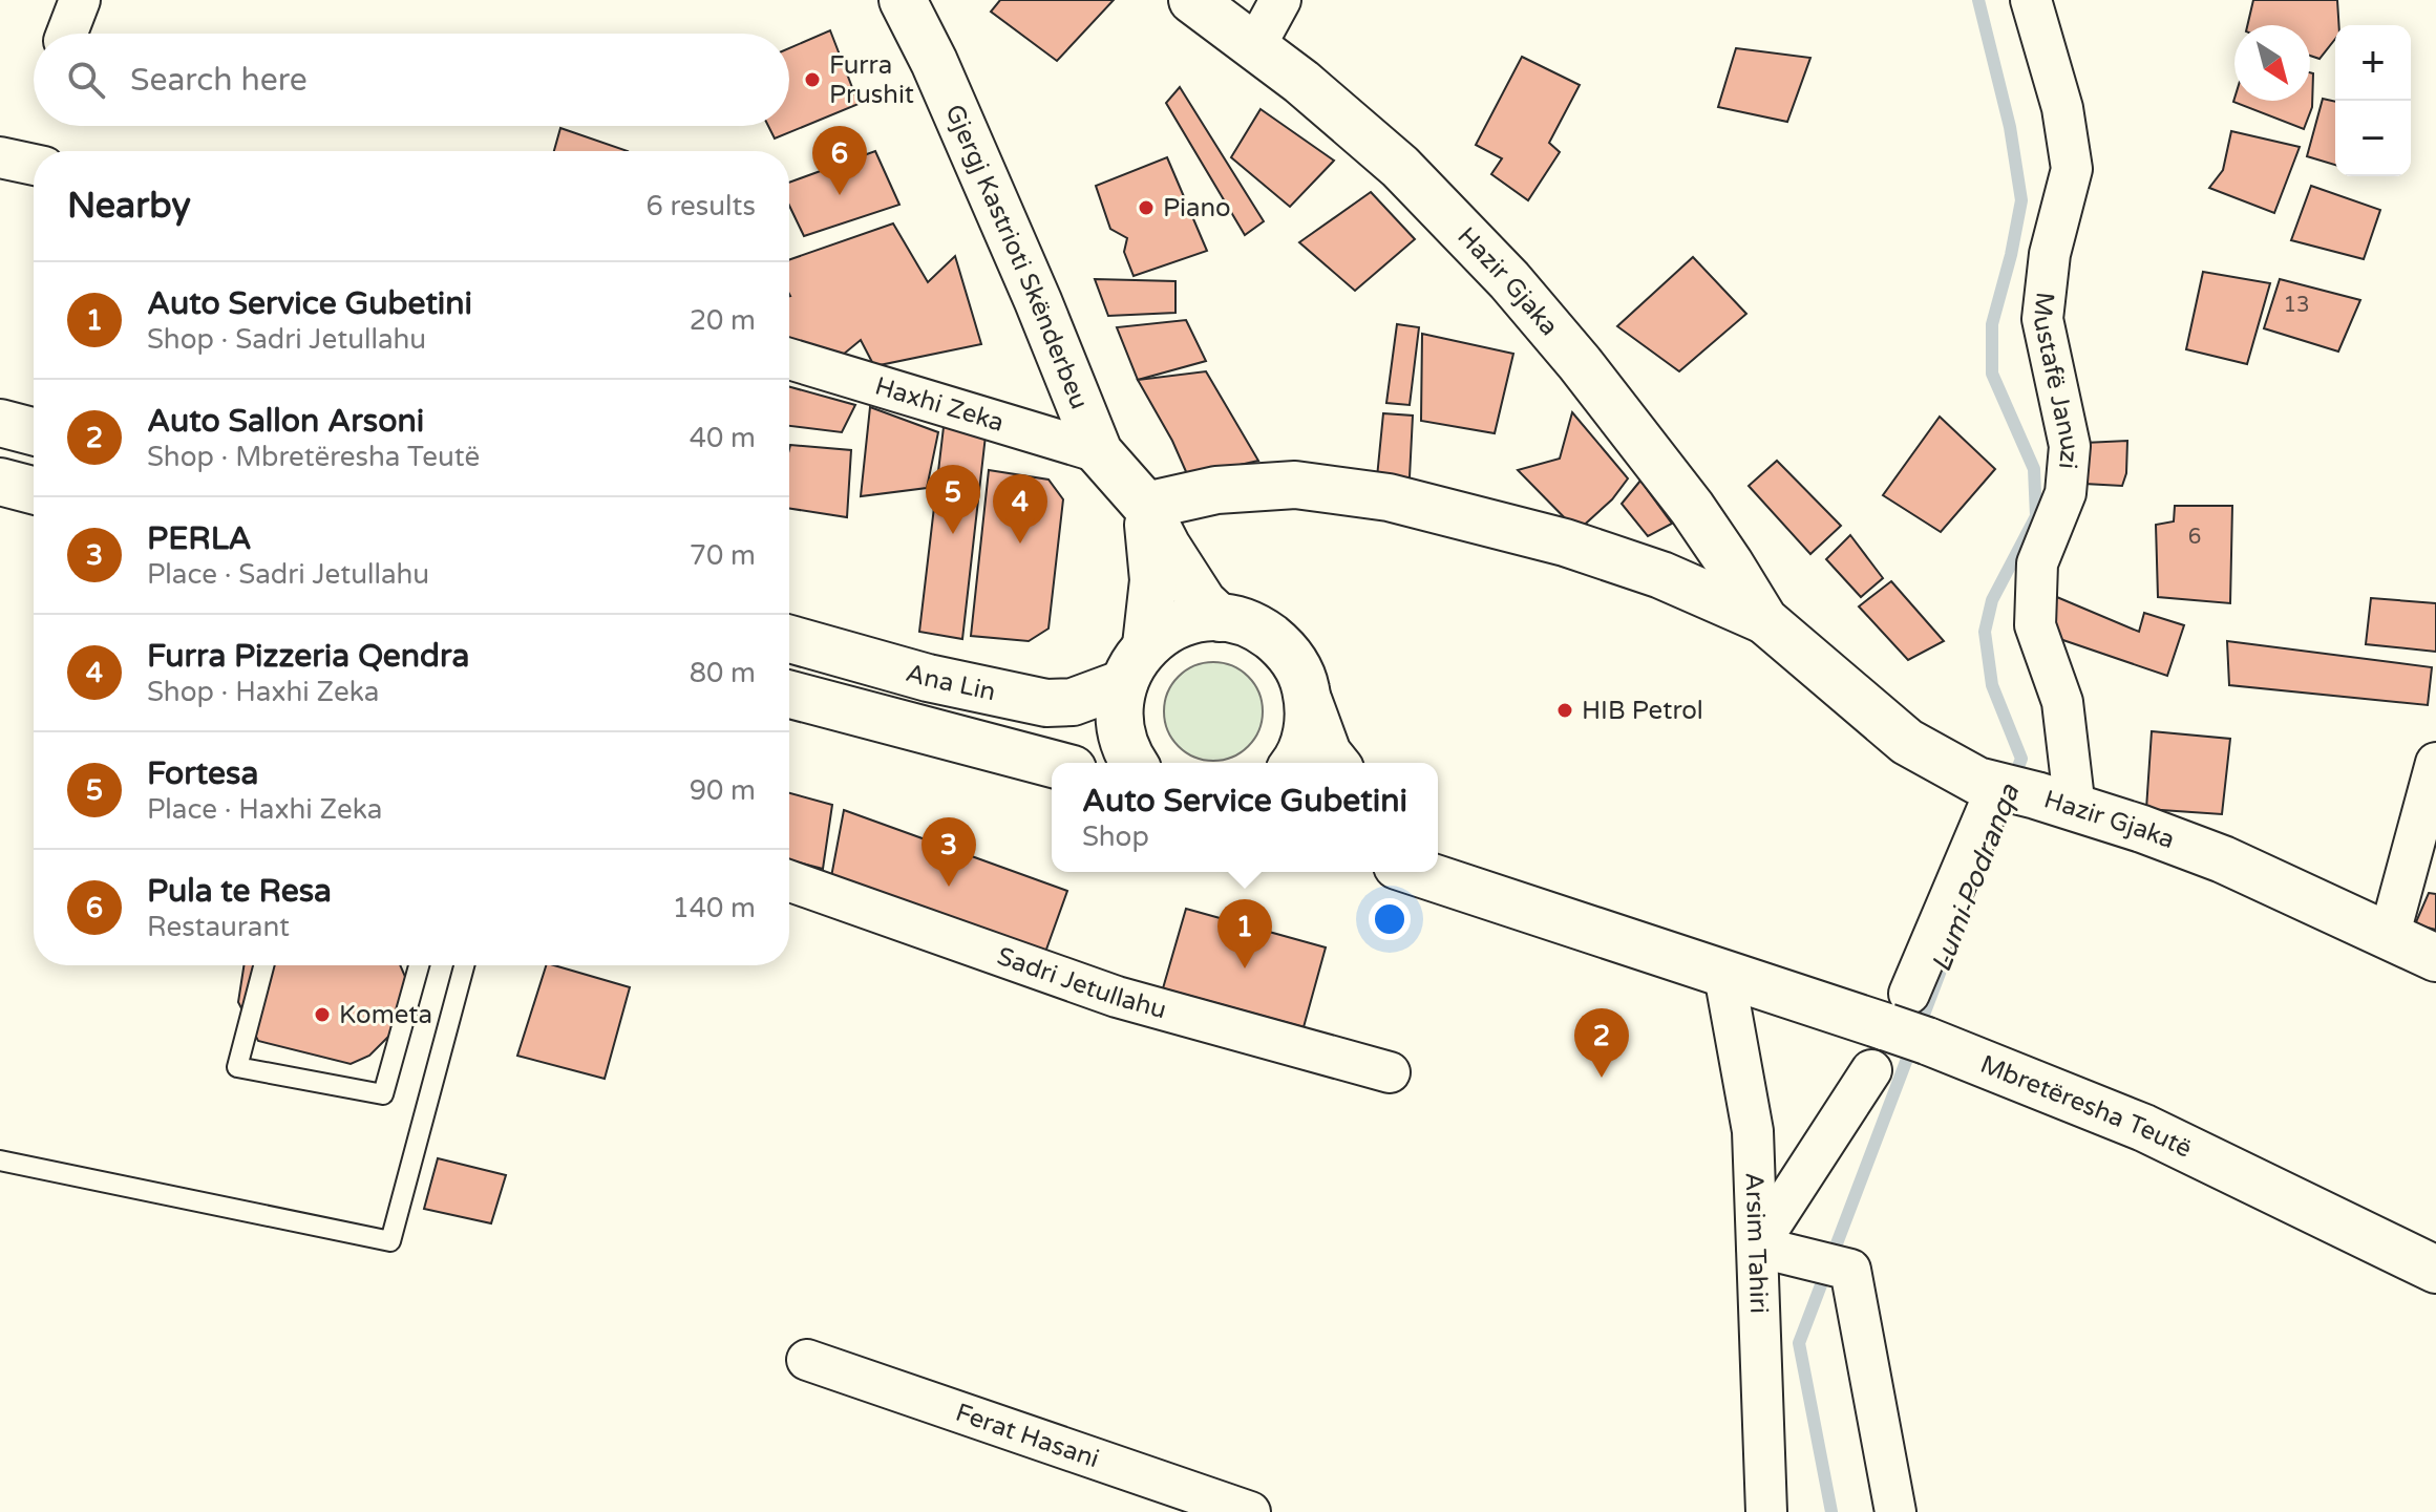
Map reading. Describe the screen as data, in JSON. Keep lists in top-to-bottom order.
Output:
{
  "streets": {
    "street": [
      "Gjergj Kastrioti Skënderbeu",
      "Hazir Gjaka",
      "Mustafë Januzi",
      "Haxhi Zeka",
      "Ana Lin",
      "Sadri Jetullahu",
      "Mbretëresha Teutë",
      "Arsim Tahiri",
      "Ferat Hasani"
    ]
  },
  "crossings": [
    ["Gjergj Kastrioti Skënderbeu", "Hazir Gjaka"],
    ["Gjergj Kastrioti Skënderbeu", "Haxhi Zeka"],
    ["Gjergj Kastrioti Skënderbeu", "Ana Lin"],
    ["Hazir Gjaka", "Mustafë Januzi"],
    ["Mbretëresha Teutë", "Arsim Tahiri"]
  ],
  "water": ["Lumi Podranqa"],
  "places": [
    "Furra Prushit",
    "Piano",
    "HIB Petrol",
    "Kometa"
  ],
  "house_numbers": ["13", "6"],
  "north": "bottom right",
  "page": {
    "map_buttons": ["+", "−"],
    "search": "Search here",
    "pins": [
      "6",
      "5",
      "4",
      "3",
      "1",
      "2"
    ],
    "heading": ["Nearby", "6 results"],
    "list": [
      {
        "mark": "1",
        "name": "Auto Service Gubetini",
        "note": "Shop · Sadri Jetullahu",
        "value": "20 m"
      },
      {
        "mark": "2",
        "name": "Auto Sallon Arsoni",
        "note": "Shop · Mbretëresha Teutë",
        "value": "40 m"
      },
      {
        "mark": "3",
        "name": "PERLA",
        "note": "Place · Sadri Jetullahu",
        "value": "70 m"
      },
      {
        "mark": "4",
        "name": "Furra Pizzeria Qendra",
        "note": "Shop · Haxhi Zeka",
        "value": "80 m"
      },
      {
        "mark": "5",
        "name": "Fortesa",
        "note": "Place · Haxhi Zeka",
        "value": "90 m"
      },
      {
        "mark": "6",
        "name": "Pula te Resa",
        "note": "Restaurant",
        "value": "140 m"
      }
    ],
    "popup": ["Auto Service Gubetini", "Shop"]
  }
}
